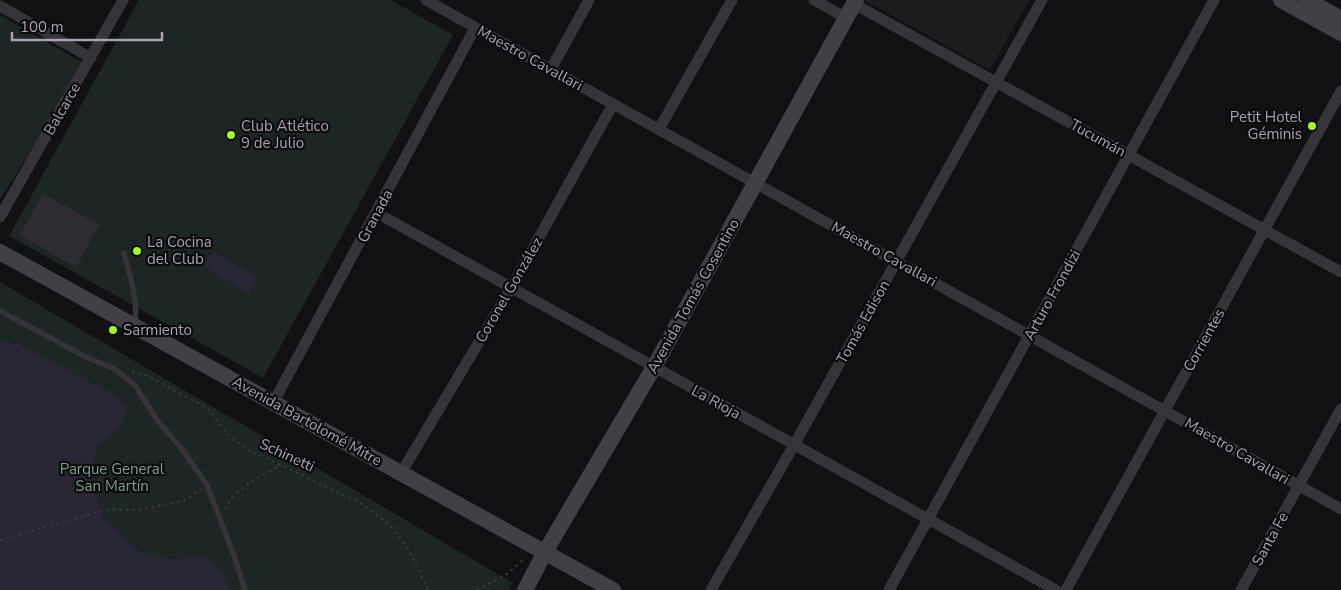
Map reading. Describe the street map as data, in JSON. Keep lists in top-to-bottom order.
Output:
{
  "streets": {
    "main road": ["Avenida Tomás Cosentino", "Avenida Bartolomé Mitre"],
    "street": [
      "Maestro Cavallari",
      "Balcarce",
      "Tucumán",
      "Granada",
      "Coronel González",
      "Arturo Frondizi",
      "Tomás Edison",
      "Corrientes",
      "La Rioja",
      "Santa Fe"
    ],
    "path": ["Schinetti"]
  },
  "crossings": [
    ["Maestro Cavallari", "Granada"],
    ["Maestro Cavallari", "Coronel González"],
    ["Maestro Cavallari", "Arturo Frondizi"],
    ["Maestro Cavallari", "Avenida Tomás Cosentino"],
    ["Maestro Cavallari", "Tomás Edison"],
    ["Maestro Cavallari", "Corrientes"],
    ["Maestro Cavallari", "Santa Fe"],
    ["Tucumán", "Arturo Frondizi"],
    ["Tucumán", "Avenida Tomás Cosentino"],
    ["Tucumán", "Tomás Edison"],
    ["Tucumán", "Corrientes"],
    ["Granada", "La Rioja"],
    ["Granada", "Avenida Bartolomé Mitre"],
    ["Coronel González", "La Rioja"],
    ["Coronel González", "Avenida Bartolomé Mitre"],
    ["Arturo Frondizi", "La Rioja"],
    ["Avenida Tomás Cosentino", "La Rioja"],
    ["Avenida Tomás Cosentino", "Avenida Bartolomé Mitre"],
    ["Tomás Edison", "La Rioja"]
  ],
  "parks": ["Parque General San Martín"],
  "places": [
    "Petit Hotel Géminis",
    "Club Atlético 9 de Julio",
    "La Cocina del Club",
    "Sarmiento"
  ],
  "scale_bar": "100 m"
}
